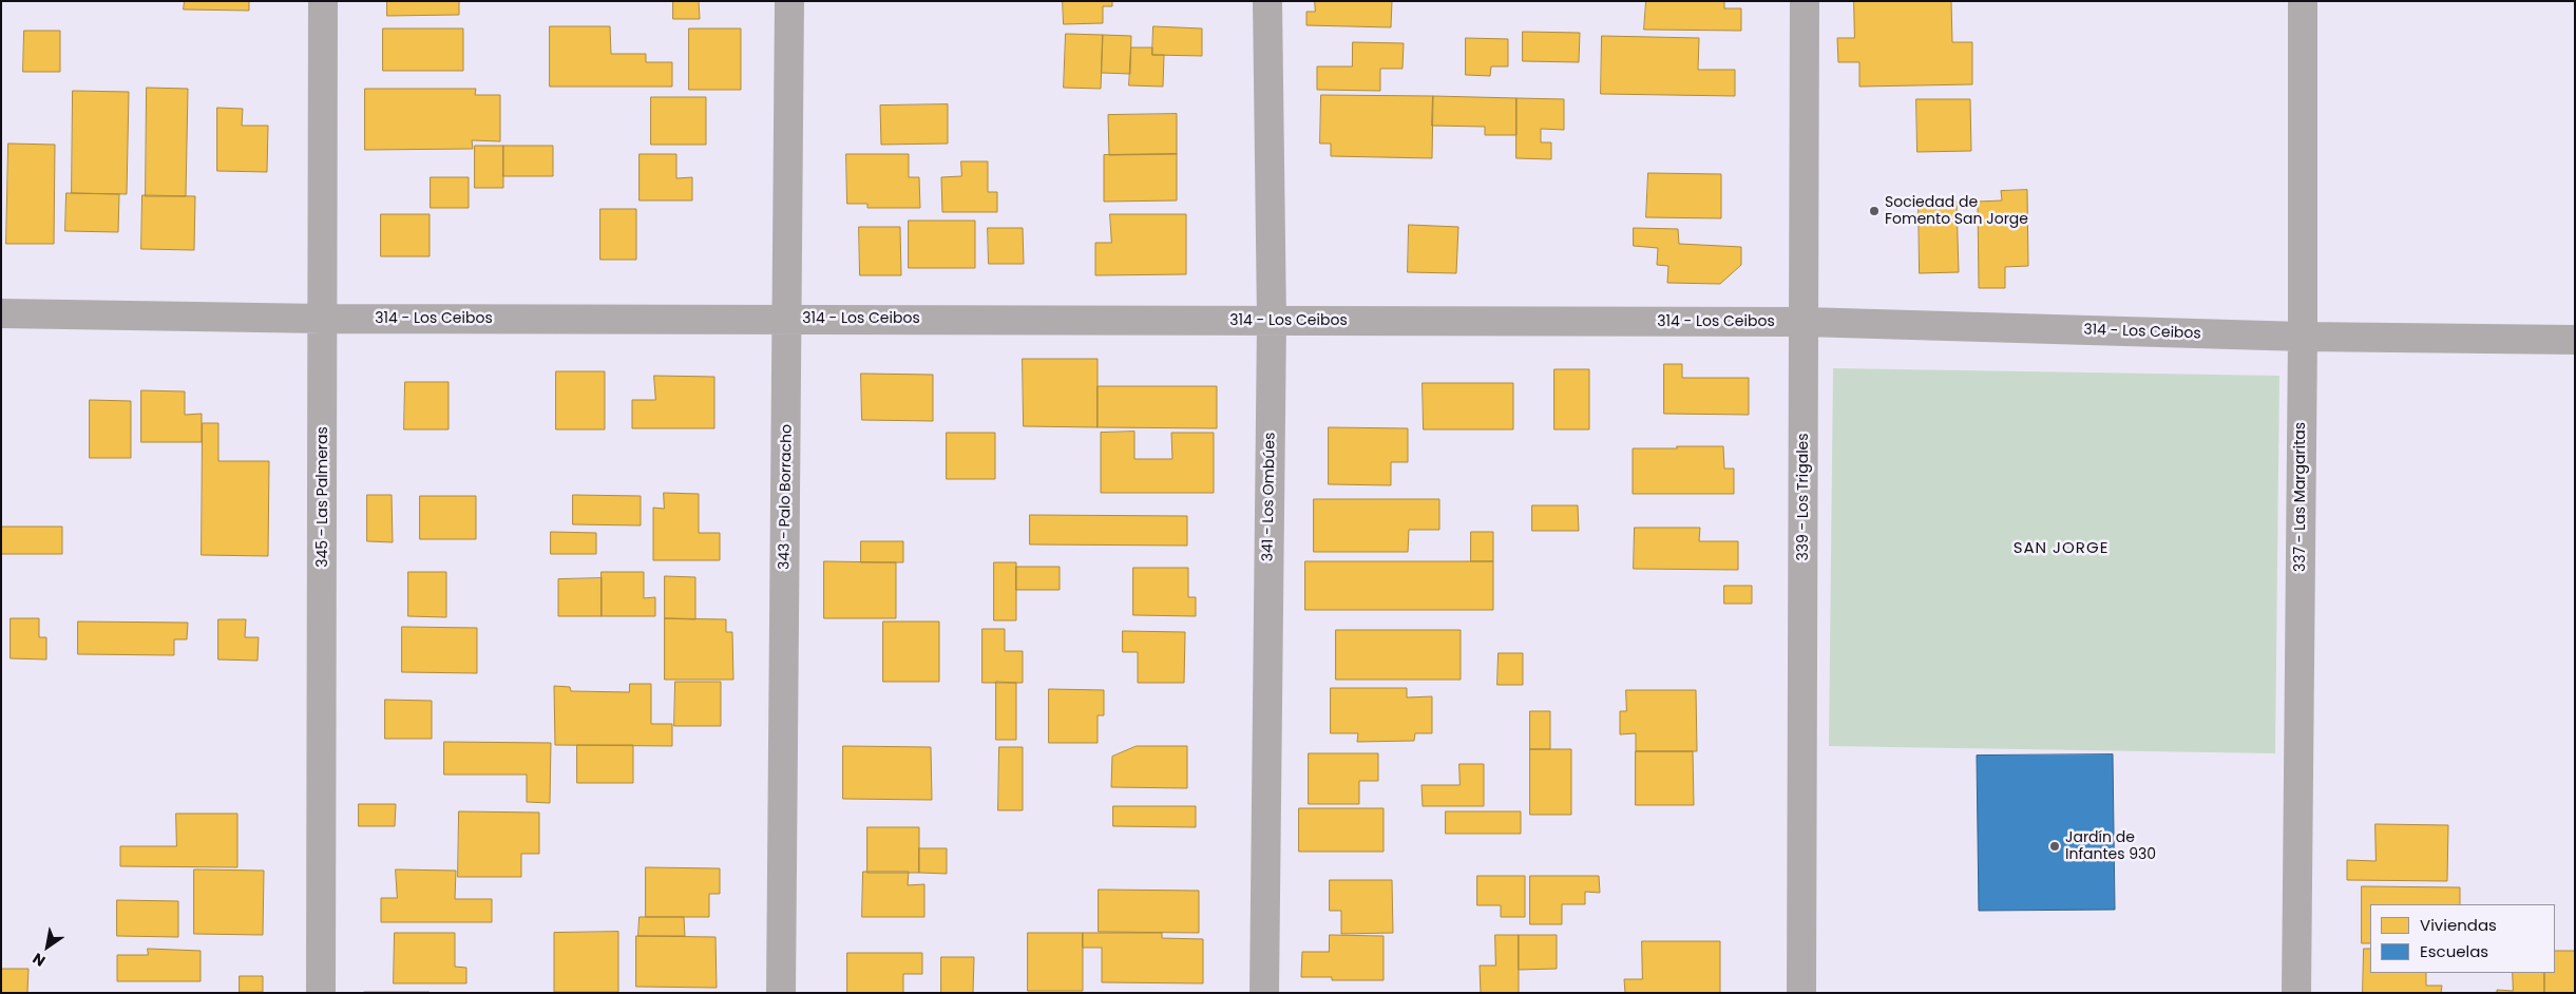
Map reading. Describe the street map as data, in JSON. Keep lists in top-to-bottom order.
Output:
{
  "streets": {
    "street": [
      "314 - Los Ceibos",
      "345 - Las Palmeras",
      "343 - Palo Borracho",
      "341 - Los Ombúes",
      "339 - Los Trigales",
      "337 - Las Margaritas"
    ]
  },
  "crossings": [
    ["314 - Los Ceibos", "345 - Las Palmeras"],
    ["314 - Los Ceibos", "343 - Palo Borracho"],
    ["314 - Los Ceibos", "341 - Los Ombúes"],
    ["314 - Los Ceibos", "339 - Los Trigales"],
    ["314 - Los Ceibos", "337 - Las Margaritas"]
  ],
  "districts": ["SAN JORGE"],
  "places": ["Sociedad de Fomento San Jorge", "Jardín de Infantes 930"],
  "legend": ["Viviendas", "Escuelas"],
  "north": "bottom left"
}
